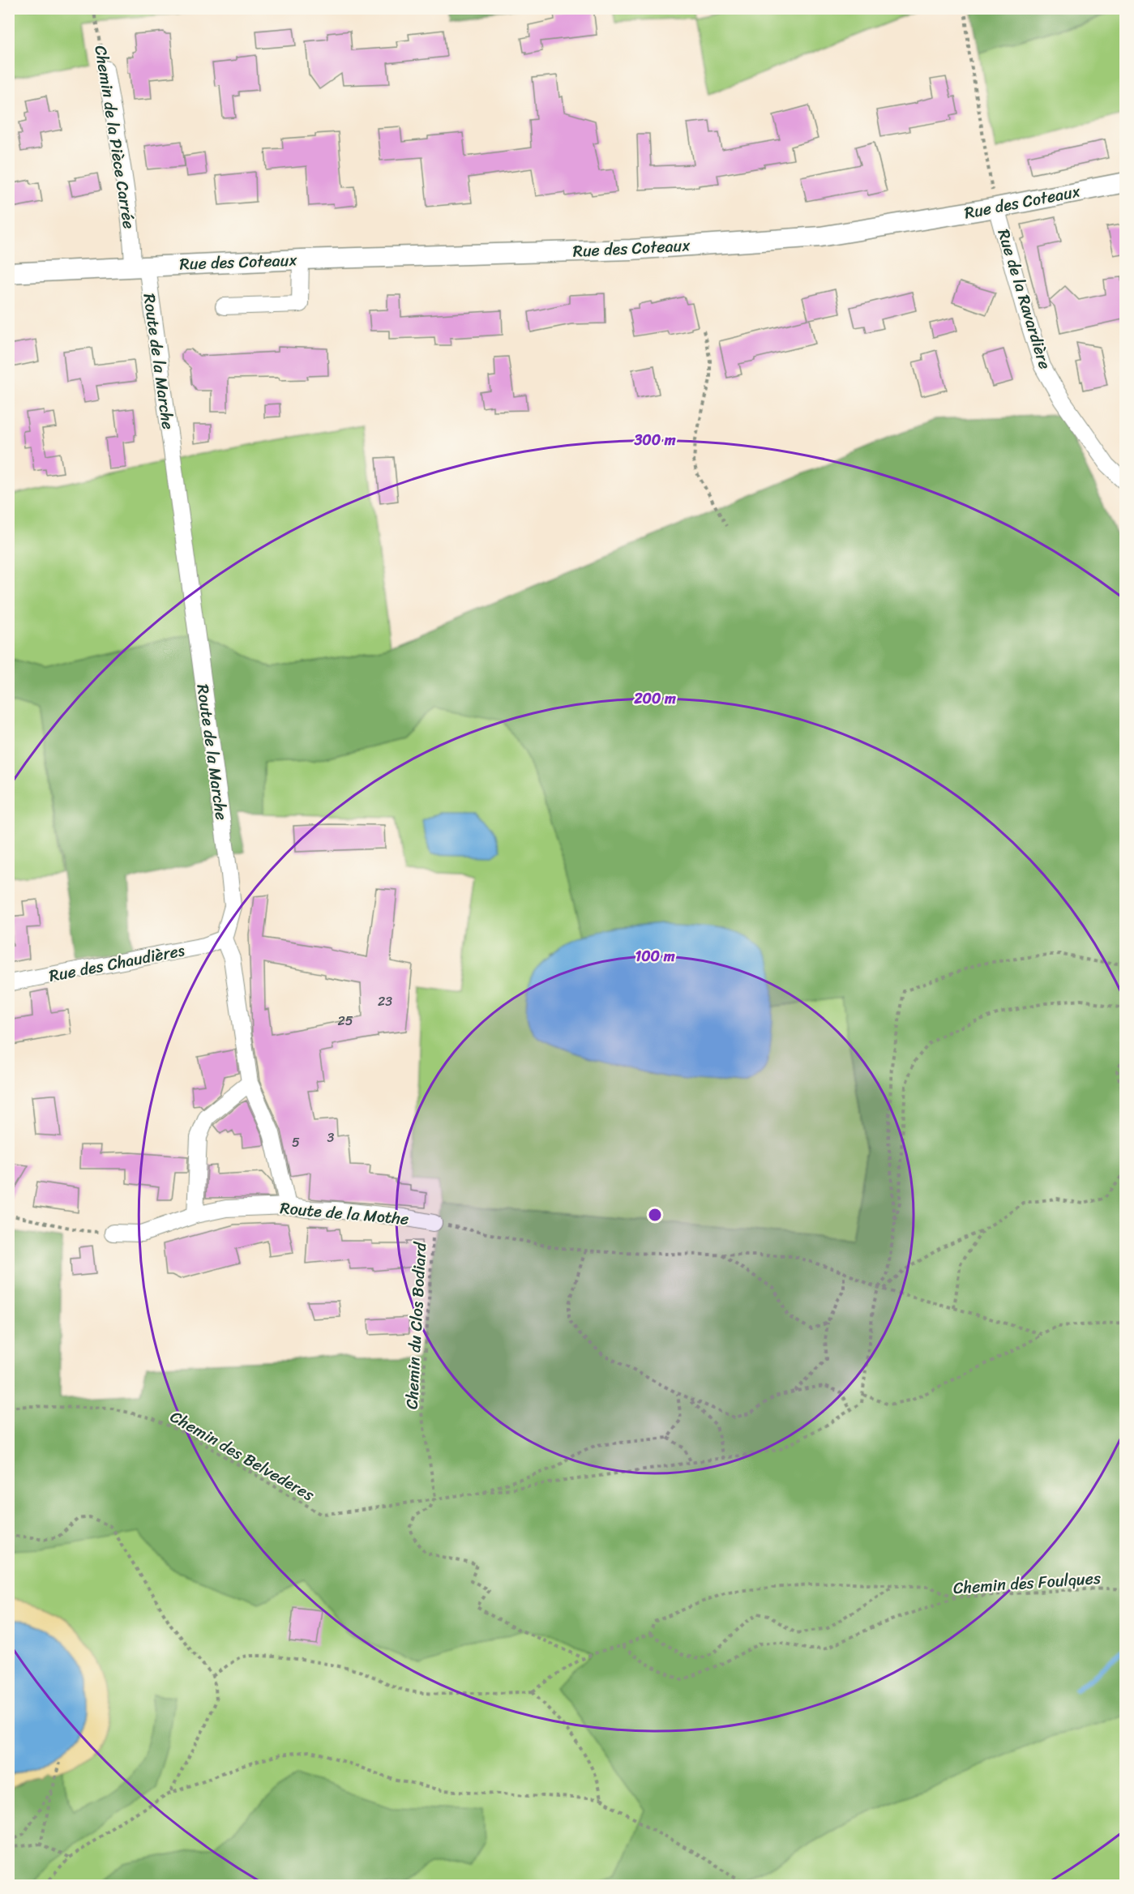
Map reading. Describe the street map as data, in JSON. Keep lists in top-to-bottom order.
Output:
{
  "streets": {
    "street": [
      "Chemin de la Pièce Carrée",
      "Rue des Coteaux",
      "Rue de la Ravardière",
      "Route de la Marche",
      "Rue des Chaudières",
      "Route de la Mothe"
    ],
    "path": ["Chemin du Clos Bodiard", "Chemin des Belvederes", "Chemin des Foulques"]
  },
  "crossings": [
    ["Chemin de la Pièce Carrée", "Rue des Coteaux"],
    ["Chemin de la Pièce Carrée", "Route de la Marche"],
    ["Rue des Coteaux", "Rue de la Ravardière"],
    ["Rue des Coteaux", "Route de la Marche"],
    ["Route de la Marche", "Rue des Chaudières"],
    ["Route de la Mothe", "Chemin du Clos Bodiard"],
    ["Chemin du Clos Bodiard", "Chemin des Belvederes"]
  ],
  "house_numbers": [
    "23",
    "25",
    "3",
    "5"
  ],
  "rings": ["300 m", "200 m", "100 m"]
}
